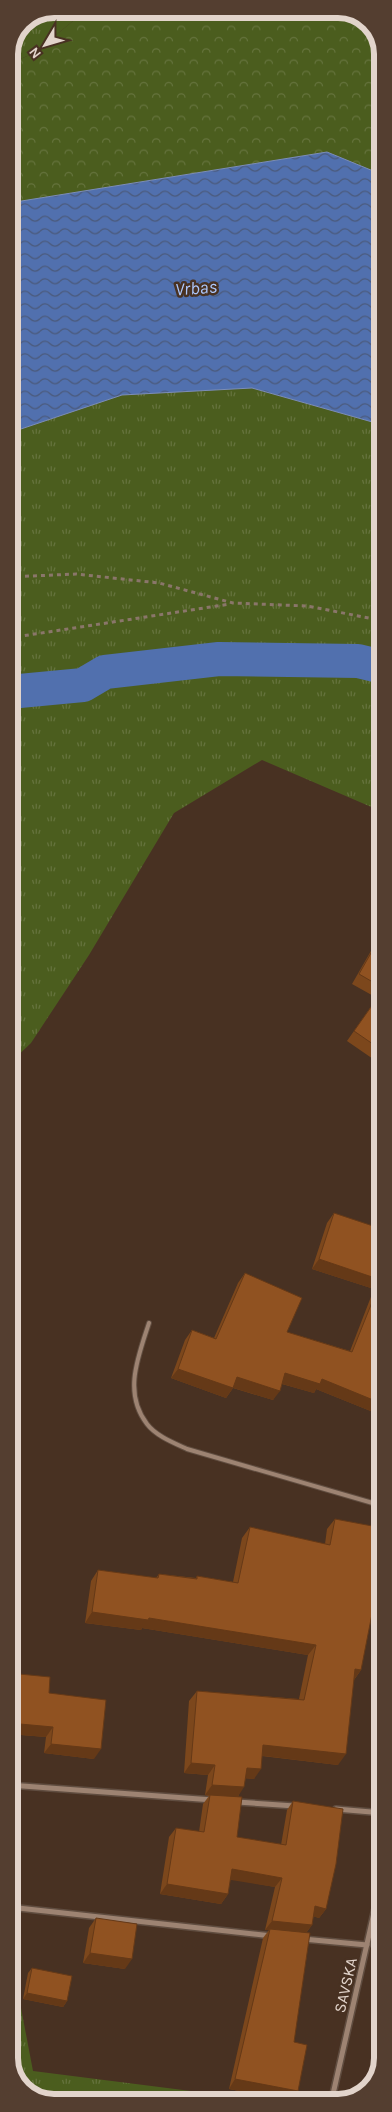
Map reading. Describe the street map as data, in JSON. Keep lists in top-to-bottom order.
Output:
{
  "streets": {
    "street": ["SAVSKA"]
  },
  "water": ["Vrbas"],
  "north": "bottom left"
}
